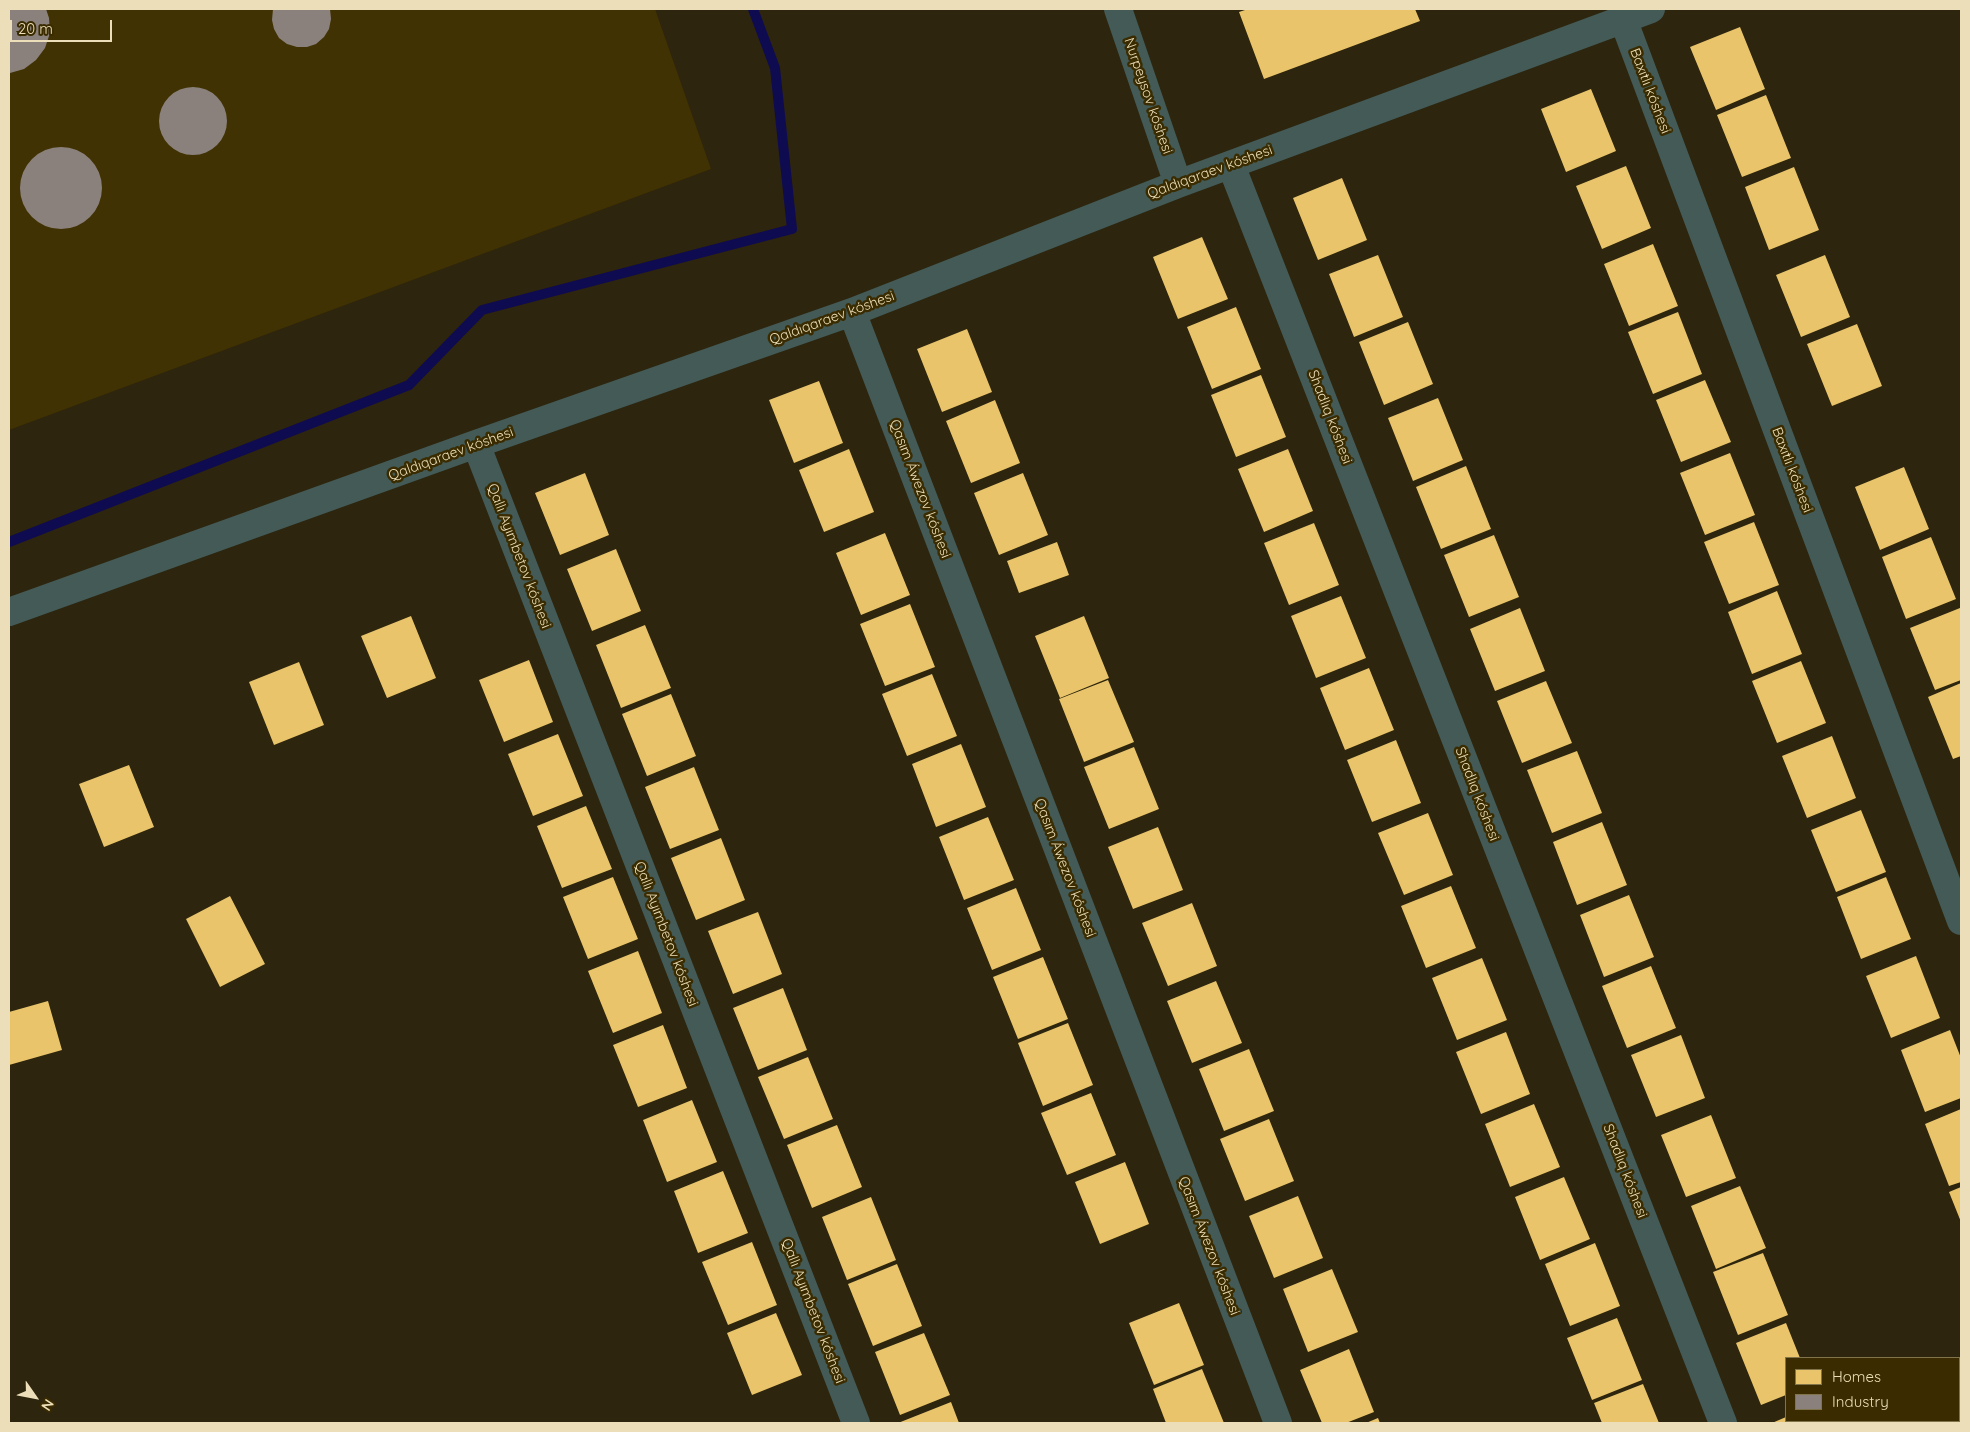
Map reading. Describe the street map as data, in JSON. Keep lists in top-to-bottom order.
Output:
{
  "streets": {
    "street": [
      "Baxıtlı kóshesi",
      "Nurpeysov kóshesi",
      "Qaldıqaraev kóshesi",
      "Shadlıq kóshesi",
      "Qasım Áwezov kóshesi",
      "Qallı Ayımbetov kóshesi"
    ]
  },
  "crossings": [
    ["Baxıtlı kóshesi", "Qaldıqaraev kóshesi"],
    ["Nurpeysov kóshesi", "Qaldıqaraev kóshesi"],
    ["Qaldıqaraev kóshesi", "Shadlıq kóshesi"],
    ["Qaldıqaraev kóshesi", "Qasım Áwezov kóshesi"],
    ["Qaldıqaraev kóshesi", "Qallı Ayımbetov kóshesi"]
  ],
  "legend": ["Homes", "Industry"],
  "scale_bar": "20 m",
  "north": "bottom right"
}
